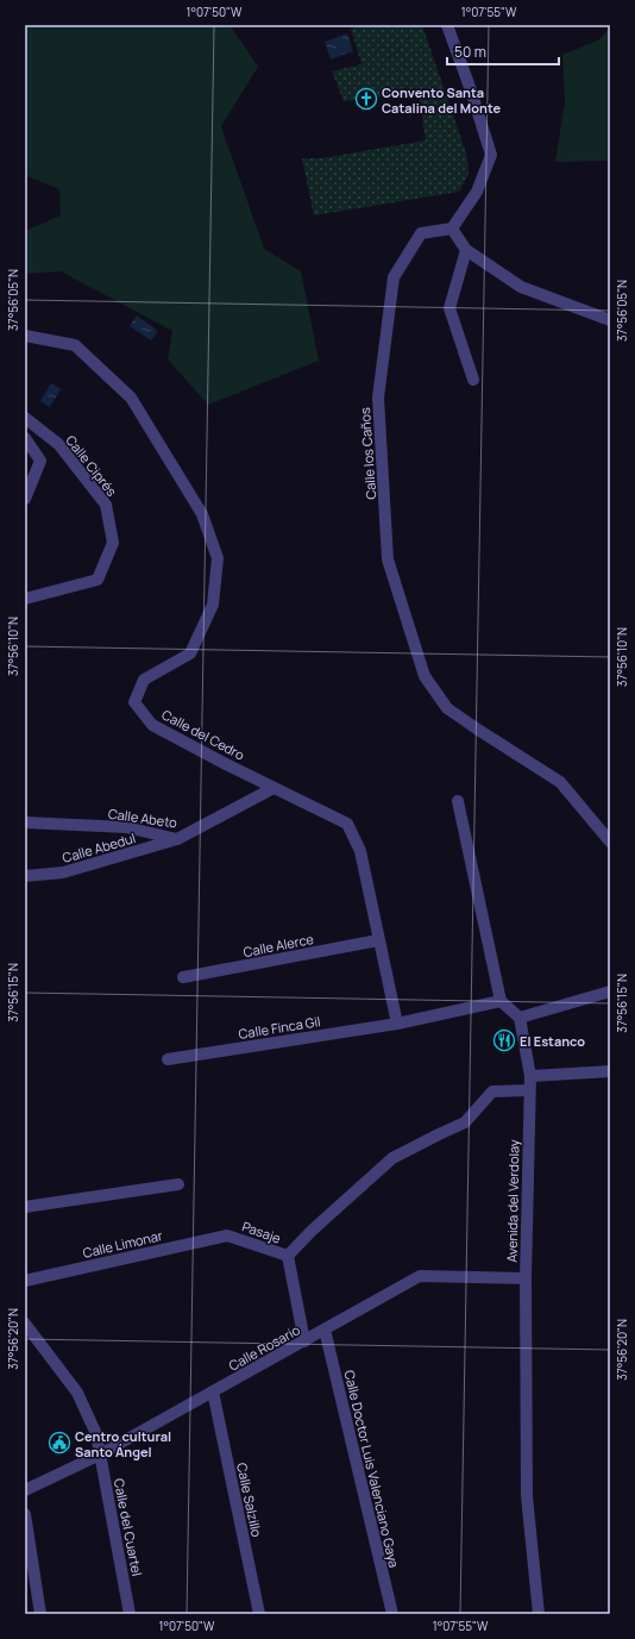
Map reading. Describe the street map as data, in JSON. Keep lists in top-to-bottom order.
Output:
{
  "streets": {
    "street": [
      "Calle los Caños",
      "Calle Ciprés",
      "Calle del Cedro",
      "Calle Abeto",
      "Calle Abedul",
      "Calle Alerce",
      "Calle Finca Gil",
      "Avenida del Verdolay",
      "Pasaje",
      "Calle Limonar",
      "Calle Rosario",
      "Calle Doctor Luis Valenciano Gaya",
      "Calle Salzillo",
      "Calle del Cuartel"
    ]
  },
  "crossings": [
    ["Calle del Cedro", "Calle Abeto"],
    ["Calle del Cedro", "Calle Alerce"],
    ["Calle del Cedro", "Calle Finca Gil"],
    ["Calle Abeto", "Calle Abedul"],
    ["Avenida del Verdolay", "Calle Rosario"],
    ["Pasaje", "Calle Limonar"],
    ["Calle Rosario", "Calle Doctor Luis Valenciano Gaya"],
    ["Calle Rosario", "Calle Salzillo"],
    ["Calle Rosario", "Calle del Cuartel"]
  ],
  "places": {
    "church": ["Convento Santa Catalina del Monte"],
    "restaurant": ["El Estanco"],
    "public building": ["Centro cultural Santo Ángel"]
  },
  "scale_bar": "50 m",
  "coordinates": [
    "1°07'50\"W",
    "1°07'55\"W",
    "37°56'05\"N",
    "37°56'10\"N",
    "37°56'15\"N",
    "37°56'20\"N"
  ]
}
